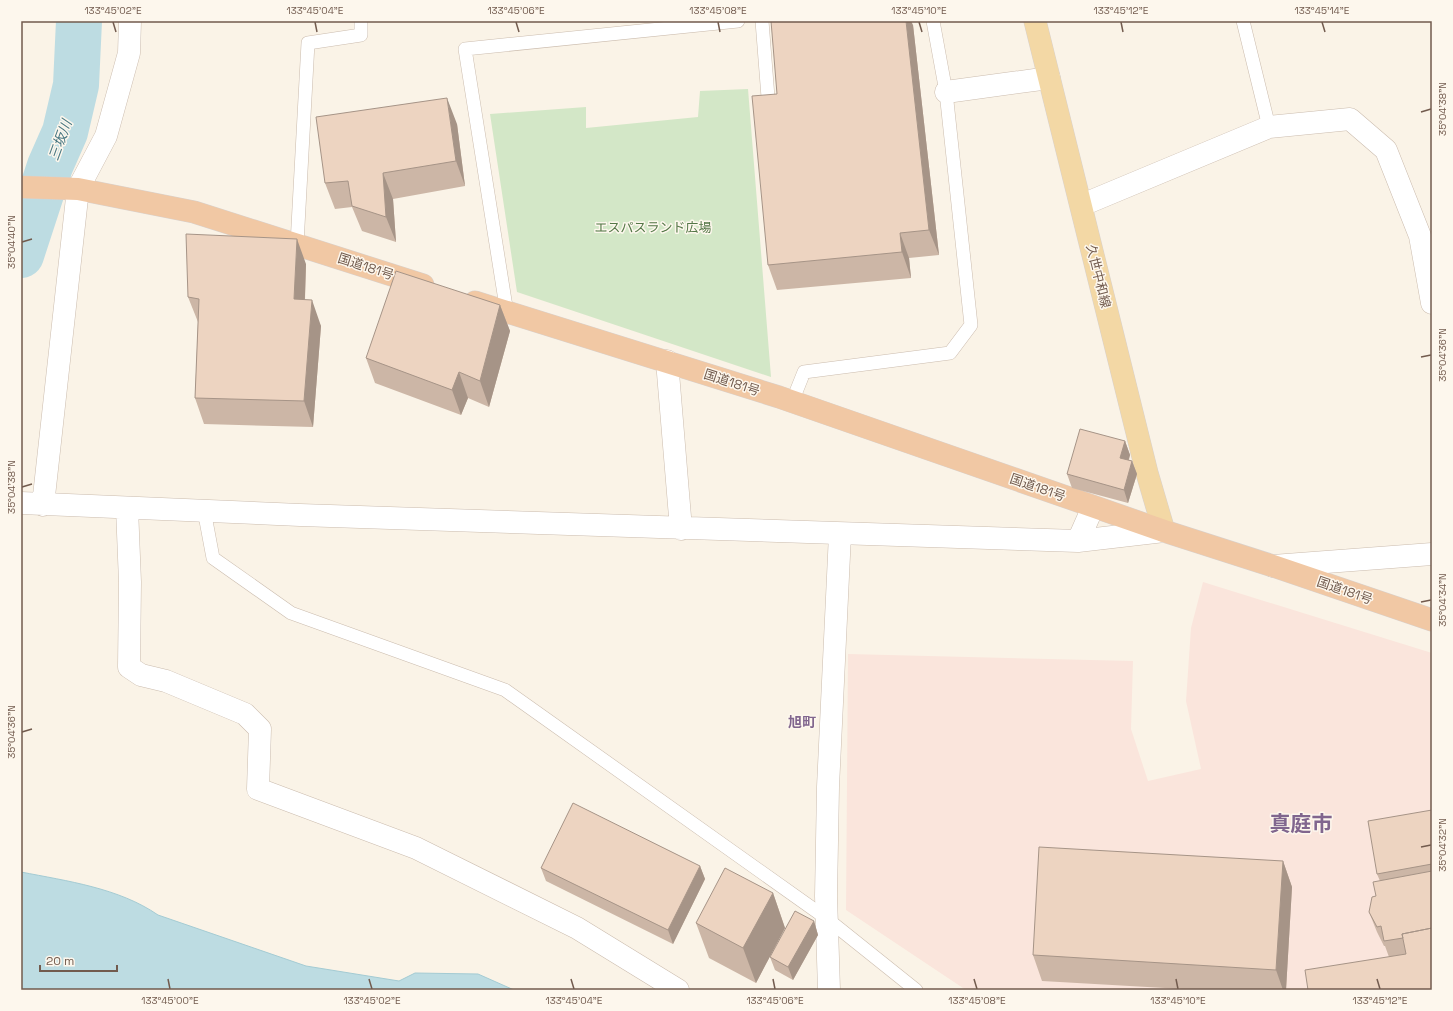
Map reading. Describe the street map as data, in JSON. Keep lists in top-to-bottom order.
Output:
{
  "streets": {
    "highway": ["国道181号"],
    "main road": ["久世中和線"]
  },
  "crossings": [
    ["国道181号", "久世中和線"]
  ],
  "districts": ["旭町", "真庭市"],
  "water": ["三坂川"],
  "parks": ["エスパスランド広場"],
  "scale_bar": "20 m",
  "coordinates": [
    "133°45'02\"E",
    "133°45'04\"E",
    "133°45'06\"E",
    "133°45'08\"E",
    "133°45'10\"E",
    "133°45'12\"E",
    "133°45'14\"E",
    "35°04'38\"N",
    "35°04'40\"N",
    "35°04'36\"N",
    "35°04'34\"N",
    "35°04'32\"N",
    "133°45'00\"E"
  ]
}
